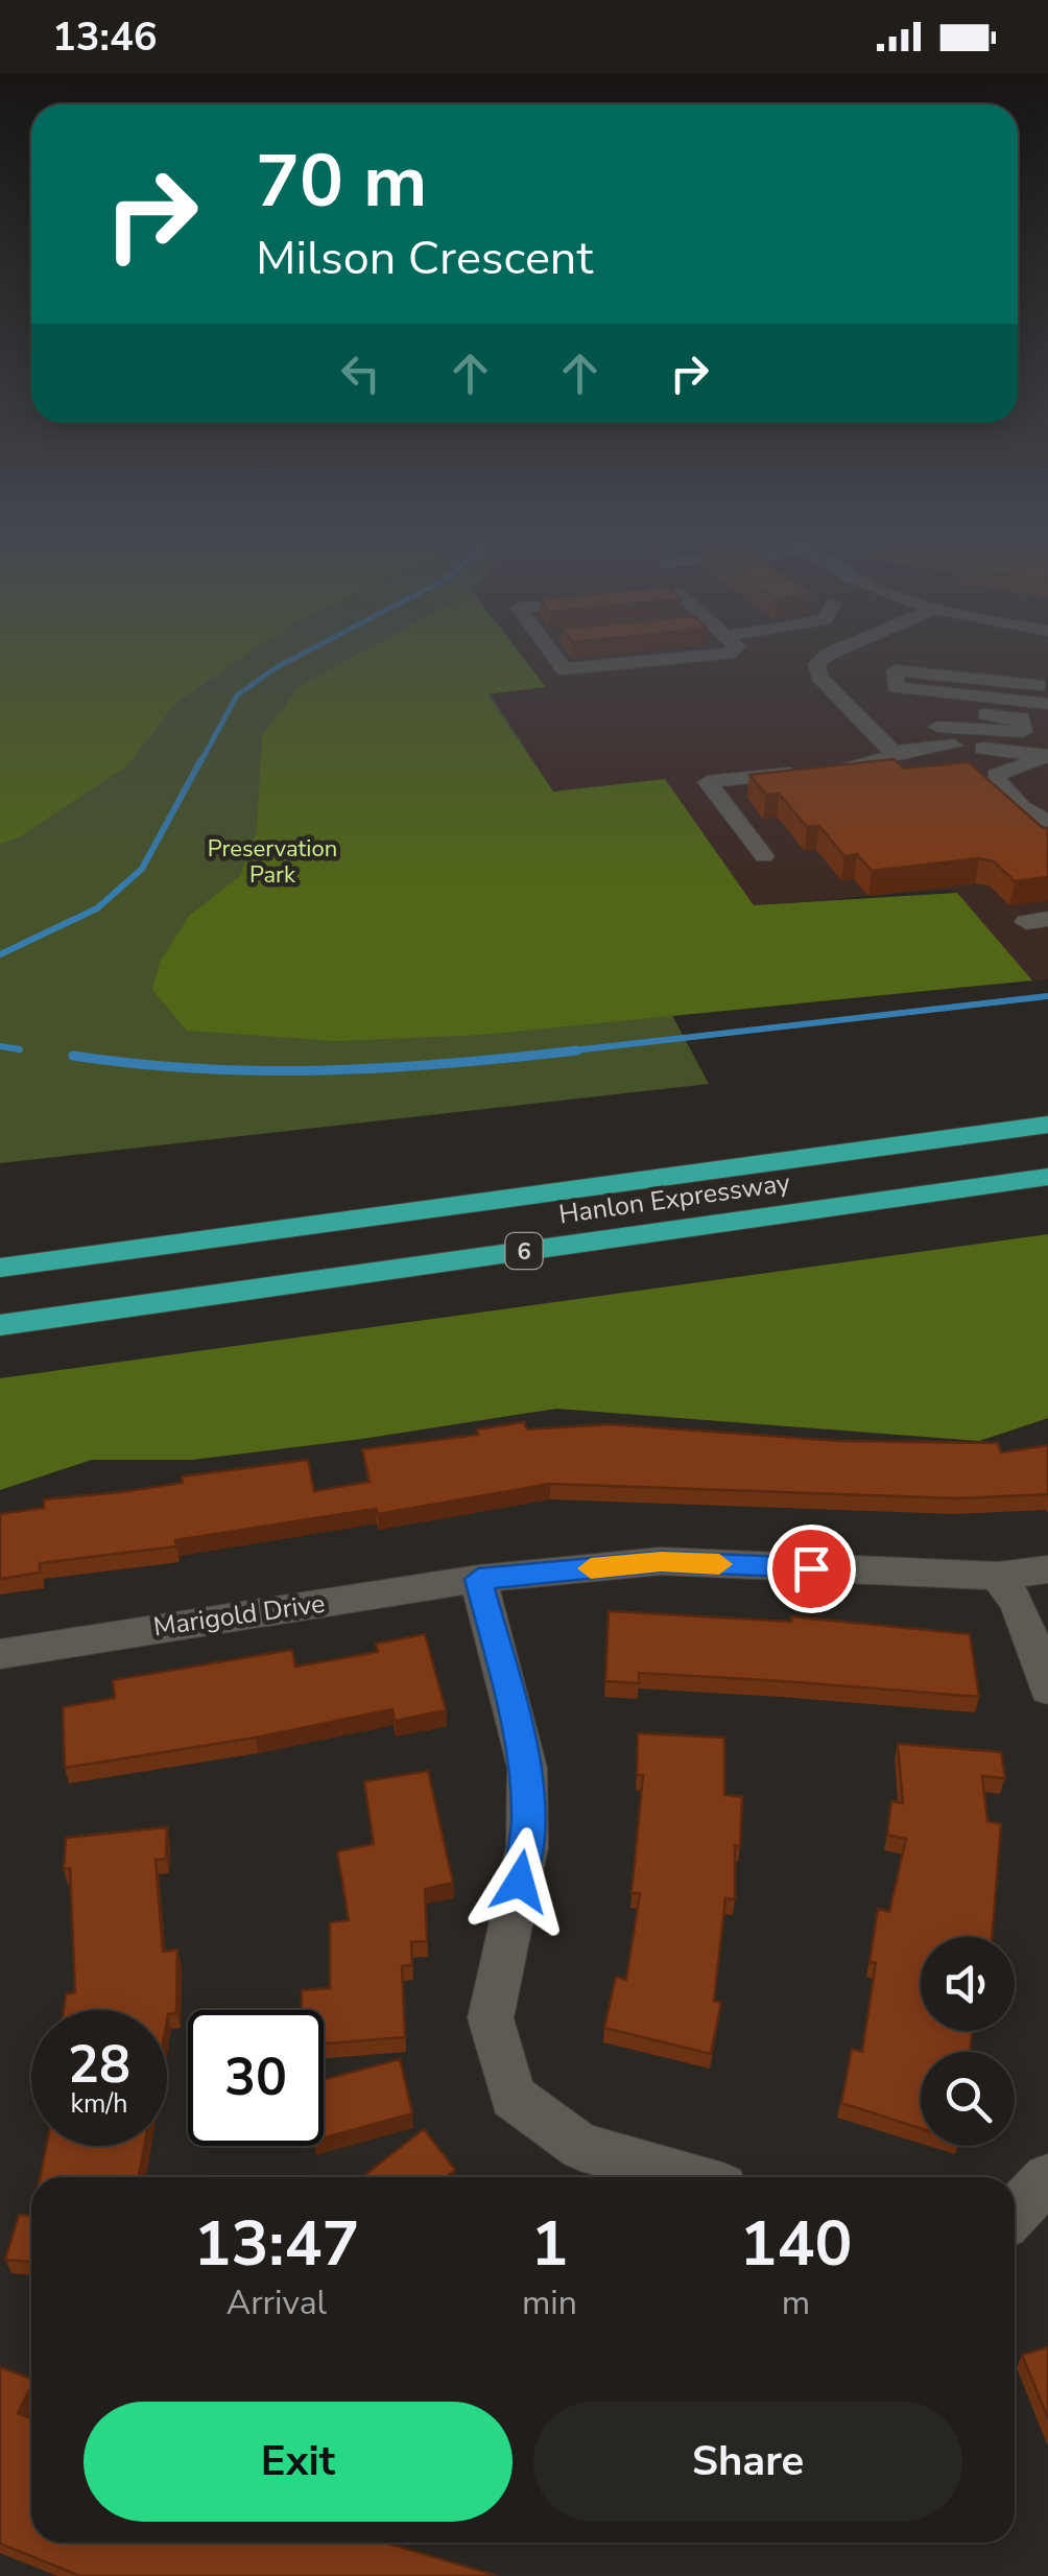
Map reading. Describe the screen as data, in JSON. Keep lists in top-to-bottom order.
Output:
{
  "streets": {
    "highway": ["Hanlon Expressway", "6"],
    "street": ["Marigold Drive"]
  },
  "parks": ["Preservation Park"],
  "page": {
    "status": "13:46",
    "turn": ["70 m", "Milson Crescent"],
    "speed": "28 km/h",
    "limit": "30",
    "eta": [
      "13:47",
      "Arrival",
      "1",
      "min",
      "140",
      "m"
    ],
    "buttons": ["Exit", "Share"]
  }
}
